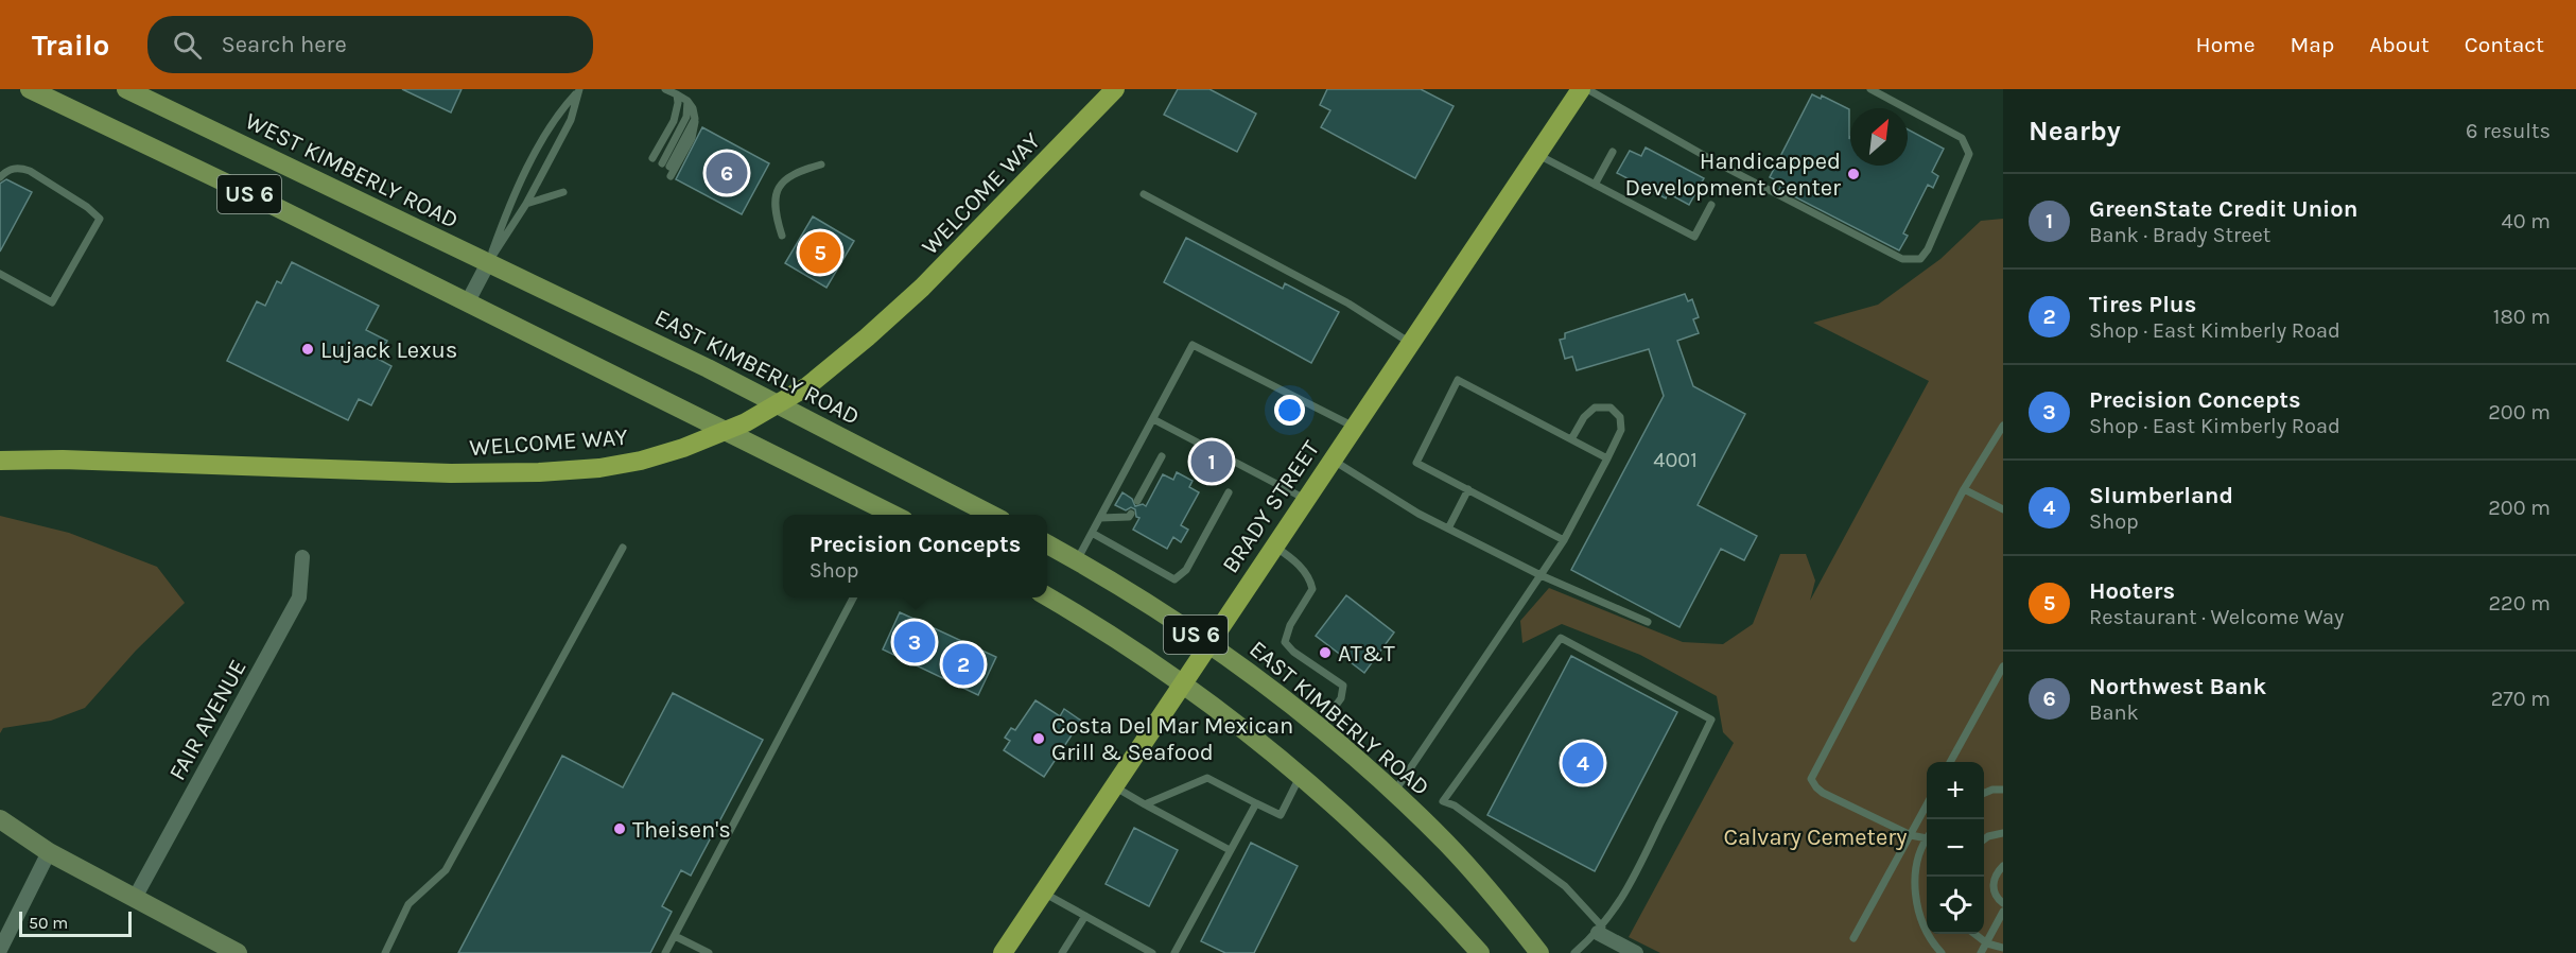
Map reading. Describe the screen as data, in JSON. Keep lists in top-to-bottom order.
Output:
{
  "streets": {
    "highway": ["WELCOME WAY", "BRADY STREET"],
    "main road": ["WEST KIMBERLY ROAD", "US 6", "EAST KIMBERLY ROAD"],
    "street": ["FAIR AVENUE"]
  },
  "crossings": [
    ["WEST KIMBERLY ROAD", "EAST KIMBERLY ROAD"],
    ["WELCOME WAY", "US 6"],
    ["WELCOME WAY", "EAST KIMBERLY ROAD"],
    ["US 6", "BRADY STREET"],
    ["EAST KIMBERLY ROAD", "BRADY STREET"]
  ],
  "parks": ["Calvary Cemetery"],
  "places": [
    "Handicapped Development Center",
    "Lujack Lexus",
    "AT&T",
    "Costa Del Mar Mexican Grill & Seafood",
    "Theisen's"
  ],
  "house_numbers": ["4001"],
  "scale_bar": "50 m",
  "north": "top right",
  "page": {
    "header": "Trailo",
    "search": "Search here",
    "nav": [
      "Home",
      "Map",
      "About",
      "Contact"
    ],
    "heading": ["Nearby", "6 results"],
    "pins": [
      "6",
      "5",
      "1",
      "3",
      "2",
      "4"
    ],
    "list": [
      {
        "mark": "1",
        "name": "GreenState Credit Union",
        "note": "Bank · Brady Street",
        "value": "40 m"
      },
      {
        "mark": "2",
        "name": "Tires Plus",
        "note": "Shop · East Kimberly Road",
        "value": "180 m"
      },
      {
        "mark": "3",
        "name": "Precision Concepts",
        "note": "Shop · East Kimberly Road",
        "value": "200 m"
      },
      {
        "mark": "4",
        "name": "Slumberland",
        "note": "Shop",
        "value": "200 m"
      },
      {
        "mark": "5",
        "name": "Hooters",
        "note": "Restaurant · Welcome Way",
        "value": "220 m"
      },
      {
        "mark": "6",
        "name": "Northwest Bank",
        "note": "Bank",
        "value": "270 m"
      }
    ],
    "popup": ["Precision Concepts", "Shop"],
    "map_buttons": ["+", "−"],
    "scale": "50 m"
  }
}
